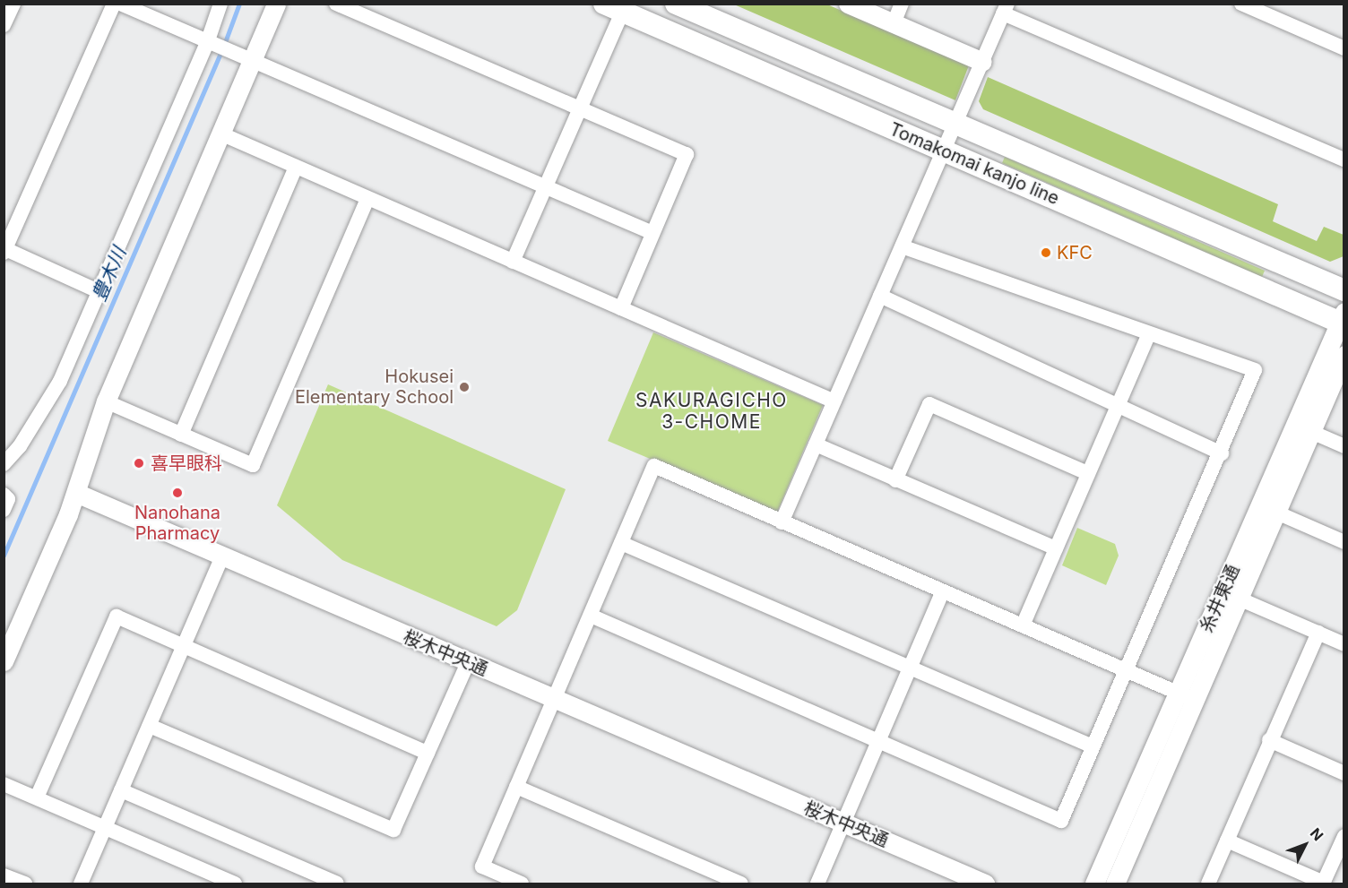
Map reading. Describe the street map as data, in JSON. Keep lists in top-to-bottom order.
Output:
{
  "streets": {
    "main road": ["Tomakomai kanjo line"],
    "street": ["糸井東通", "桜木中央通"]
  },
  "crossings": [
    ["Tomakomai kanjo line", "糸井東通"]
  ],
  "districts": ["SAKURAGICHO 3-CHOME"],
  "water": ["豊木川"],
  "places": [
    "KFC",
    "Hokusei Elementary School",
    "喜早眼科",
    "Nanohana Pharmacy"
  ],
  "north": "top right"
}
